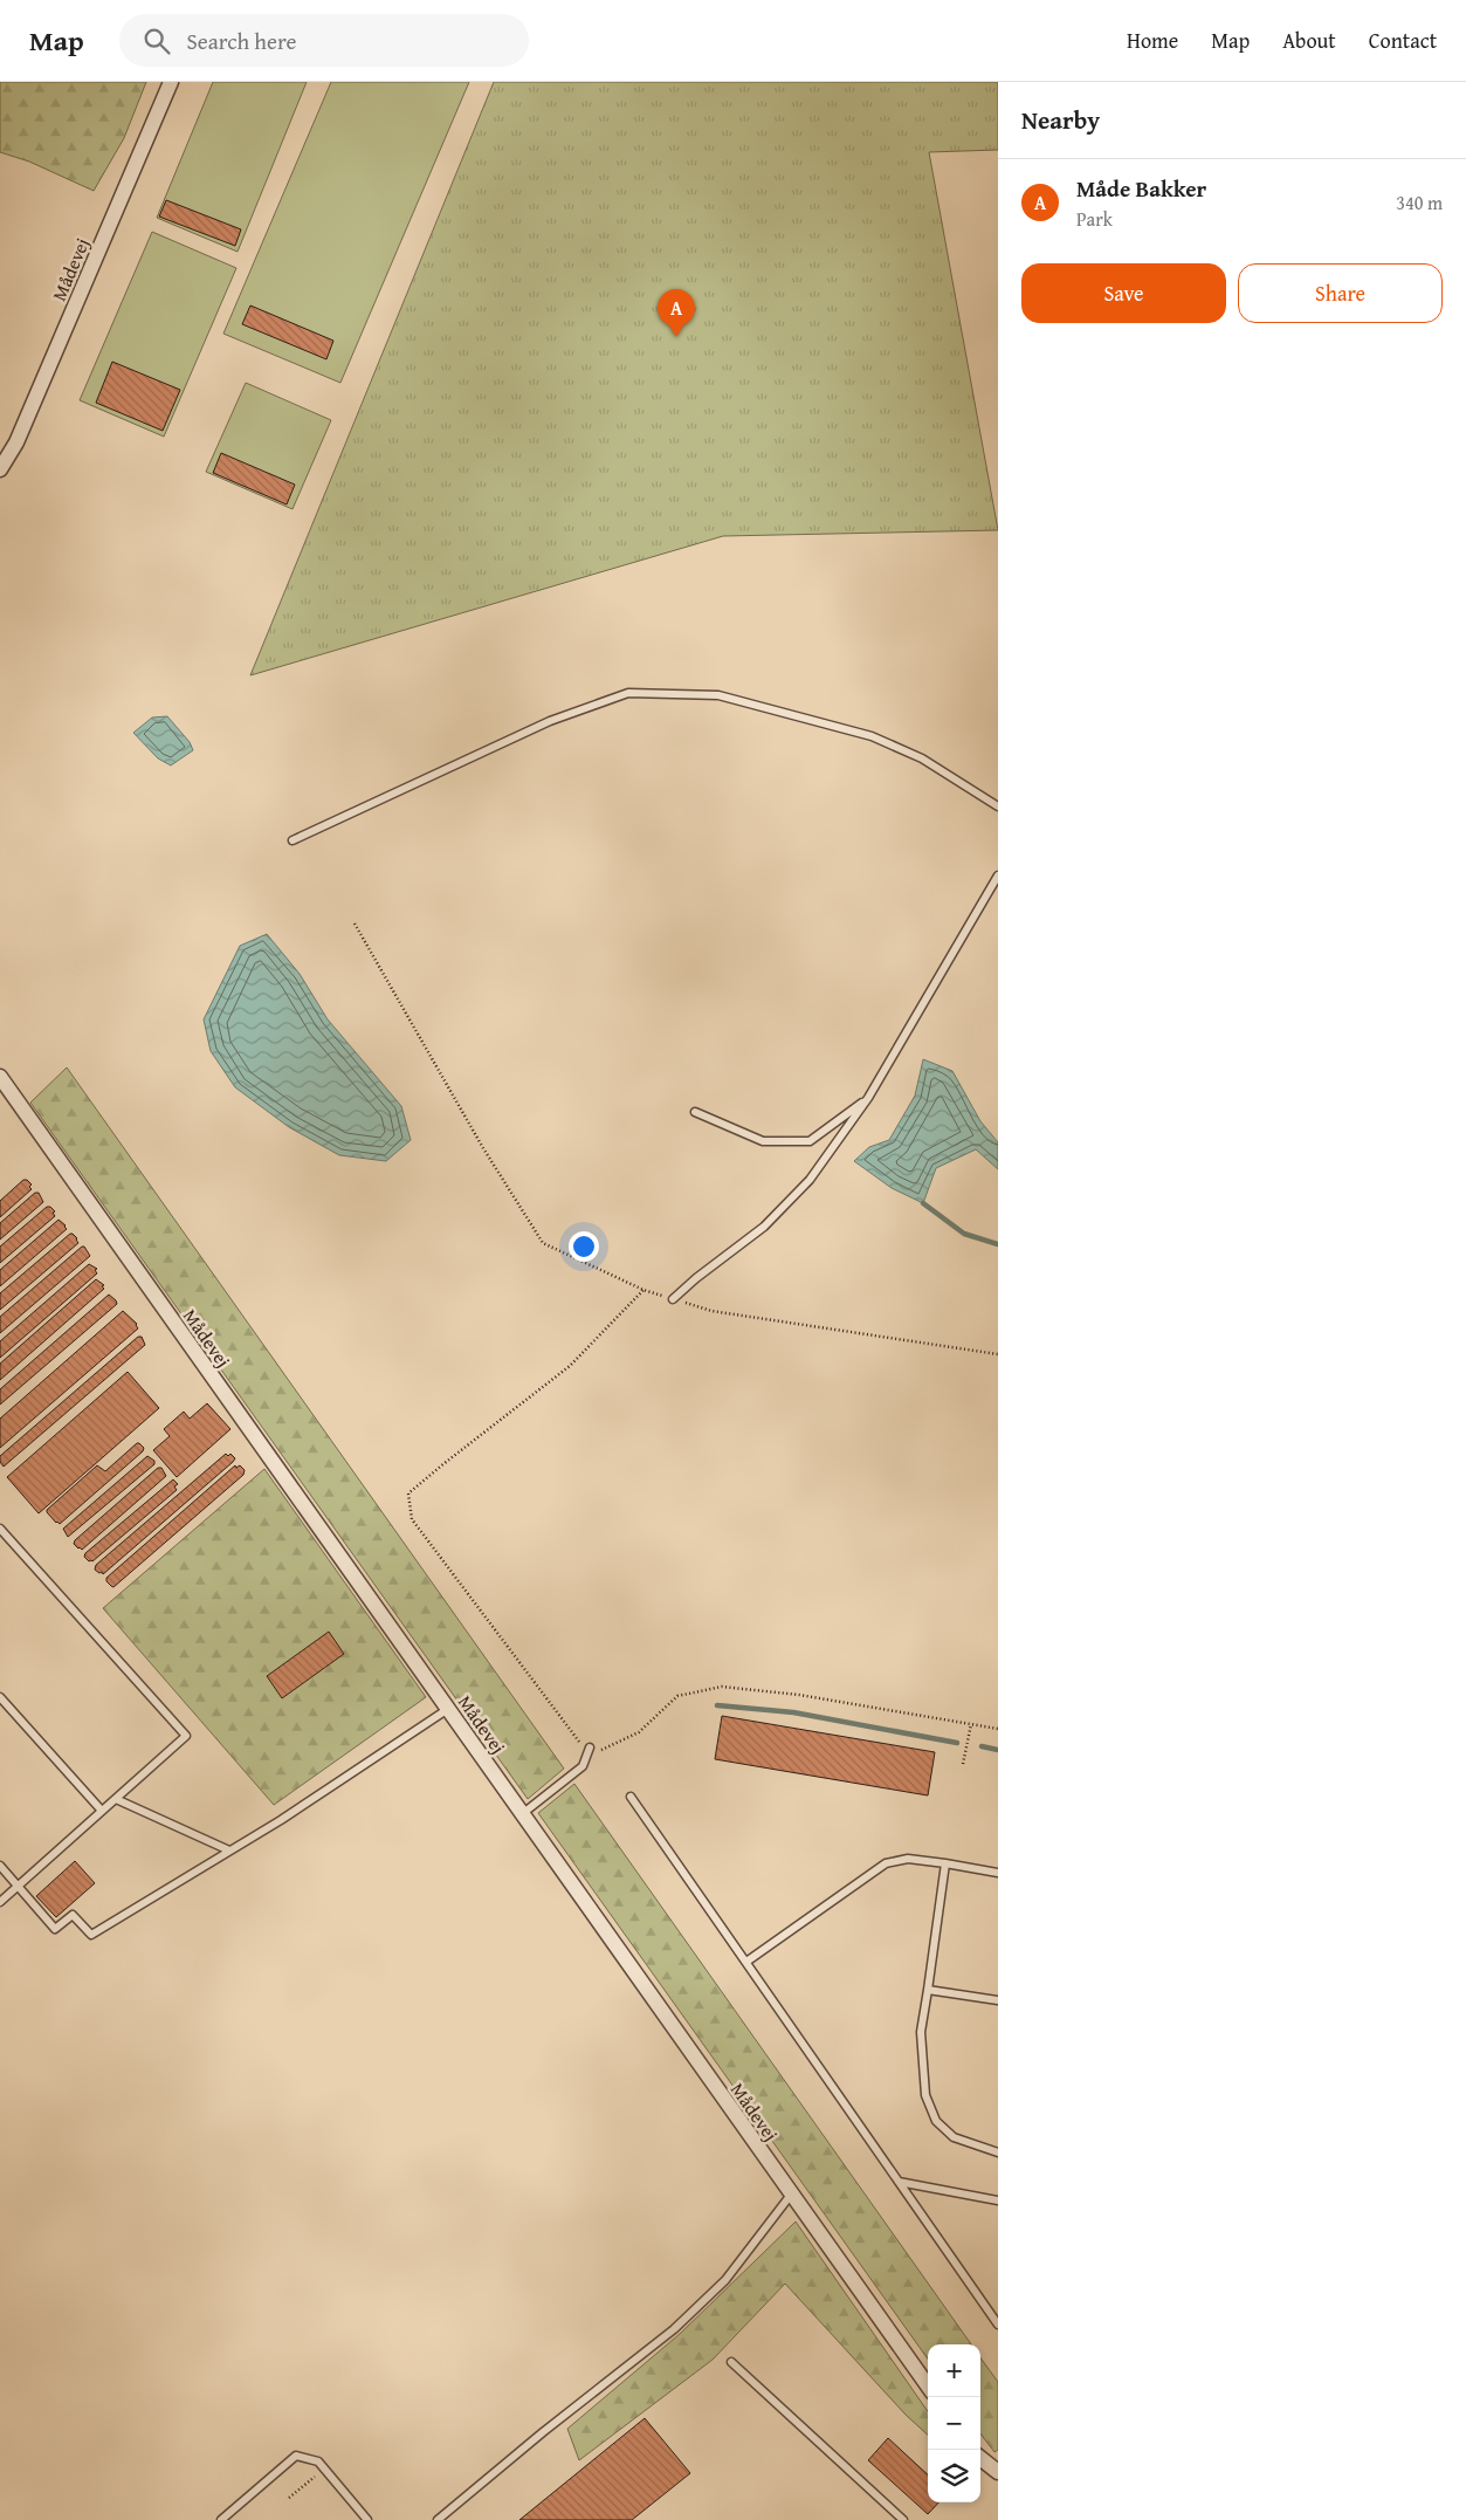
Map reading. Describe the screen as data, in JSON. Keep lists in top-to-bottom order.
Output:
{
  "streets": {
    "street": ["Mådevej"]
  },
  "page": {
    "header": "Map",
    "search": "Search here",
    "nav": [
      "Home",
      "Map",
      "About",
      "Contact"
    ],
    "heading": "Nearby",
    "list": [
      {
        "mark": "A",
        "name": "Måde Bakker",
        "note": "Park",
        "value": "340 m"
      }
    ],
    "buttons": ["Save", "Share"],
    "pins": "A",
    "map_buttons": ["+", "−"]
  }
}
